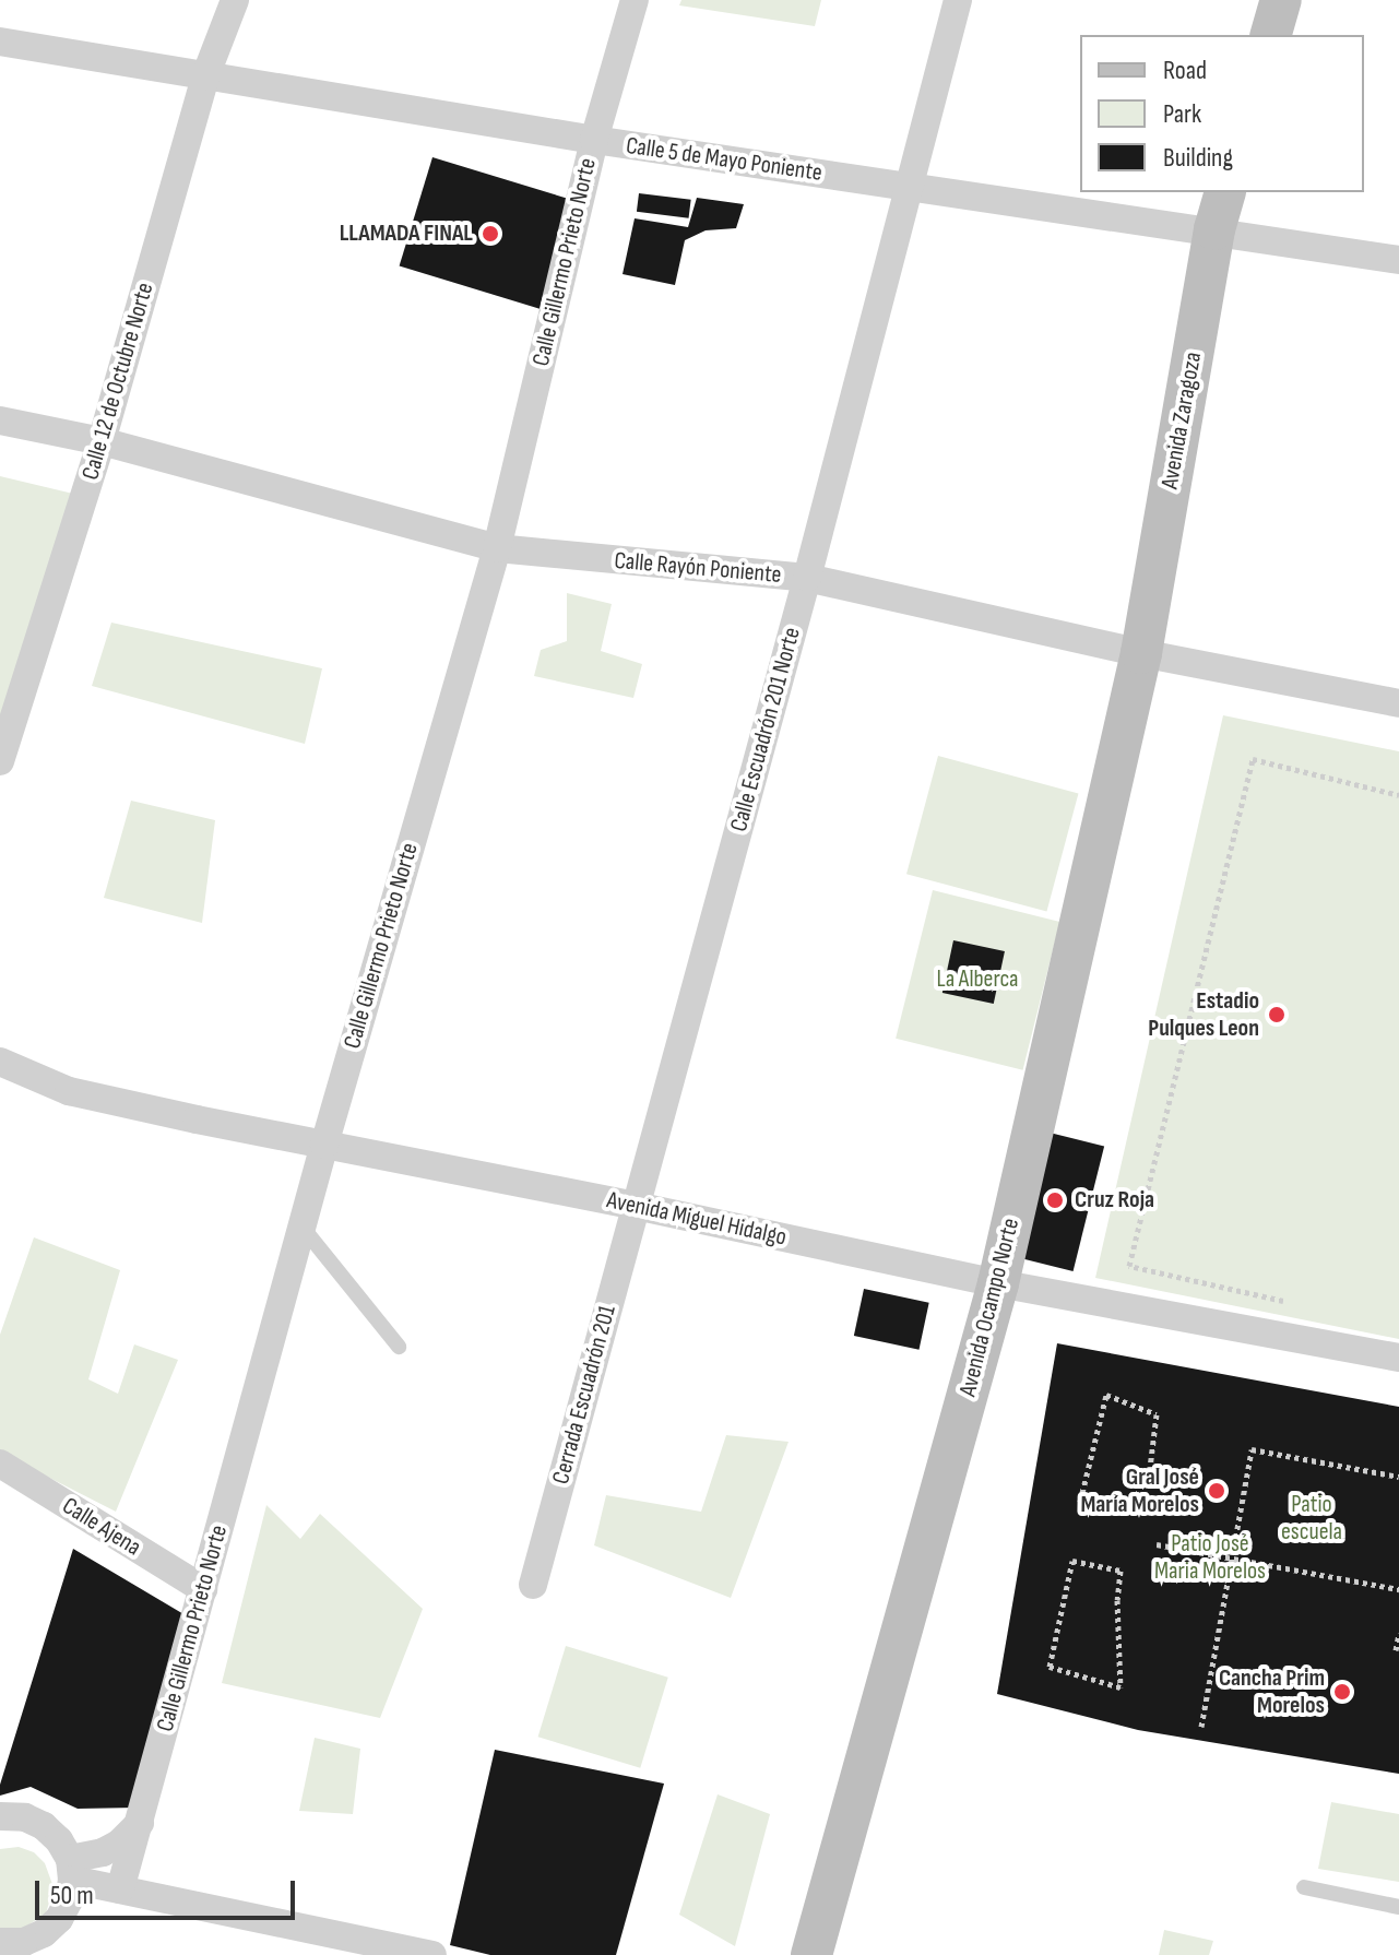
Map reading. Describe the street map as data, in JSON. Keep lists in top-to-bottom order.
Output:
{
  "streets": {
    "street": [
      "Calle 5 de Mayo Poniente",
      "Calle Gillermo Prieto Norte",
      "Calle 12 de Octubre Norte",
      "Avenida Zaragoza",
      "Calle Rayón Poniente",
      "Calle Escuadrón 201 Norte",
      "Avenida Miguel Hidalgo",
      "Avenida Ocampo Norte",
      "Cerrada Escuadrón 201",
      "Calle Ajena"
    ]
  },
  "crossings": [
    ["Calle 5 de Mayo Poniente", "Calle Gillermo Prieto Norte"],
    ["Calle 5 de Mayo Poniente", "Calle 12 de Octubre Norte"],
    ["Calle 5 de Mayo Poniente", "Avenida Zaragoza"],
    ["Calle 5 de Mayo Poniente", "Calle Escuadrón 201 Norte"],
    ["Calle Gillermo Prieto Norte", "Calle Rayón Poniente"],
    ["Calle Gillermo Prieto Norte", "Avenida Miguel Hidalgo"],
    ["Calle Gillermo Prieto Norte", "Calle Ajena"],
    ["Calle 12 de Octubre Norte", "Calle Rayón Poniente"],
    ["Avenida Zaragoza", "Calle Rayón Poniente"],
    ["Avenida Zaragoza", "Avenida Ocampo Norte"],
    ["Calle Rayón Poniente", "Calle Escuadrón 201 Norte"],
    ["Calle Rayón Poniente", "Avenida Ocampo Norte"],
    ["Calle Escuadrón 201 Norte", "Avenida Miguel Hidalgo"],
    ["Calle Escuadrón 201 Norte", "Cerrada Escuadrón 201"],
    ["Avenida Miguel Hidalgo", "Avenida Ocampo Norte"],
    ["Avenida Miguel Hidalgo", "Cerrada Escuadrón 201"]
  ],
  "parks": ["La Alberca", "Patio escuela", "Patio José Maria Morelos"],
  "places": [
    "LLAMADA FINAL",
    "Estadio Pulques Leon",
    "Cruz Roja",
    "Gral José María Morelos",
    "Cancha Prim Morelos"
  ],
  "legend": ["Road", "Park", "Building"],
  "scale_bar": "50 m"
}
